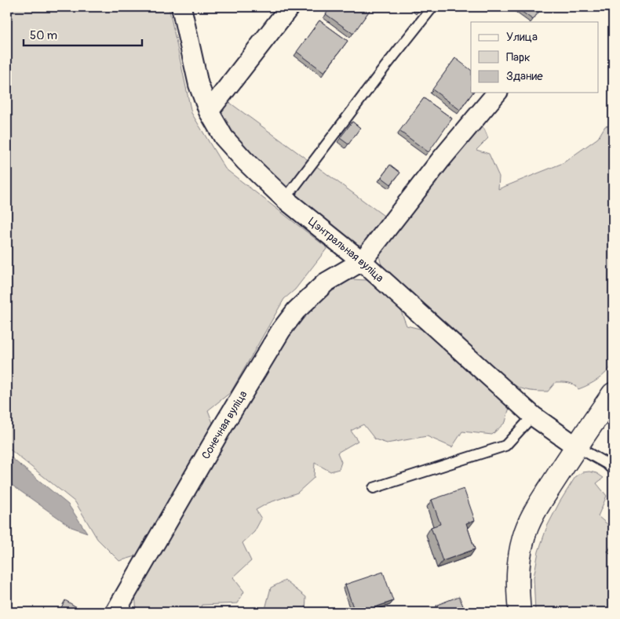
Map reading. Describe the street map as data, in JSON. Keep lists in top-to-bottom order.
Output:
{
  "streets": {
    "street": ["Цэнтральная вуліца", "Сонечная вуліца"]
  },
  "crossings": [
    ["Цэнтральная вуліца", "Сонечная вуліца"]
  ],
  "legend": ["Улица", "Парк", "Здание"],
  "scale_bar": "50 m"
}
